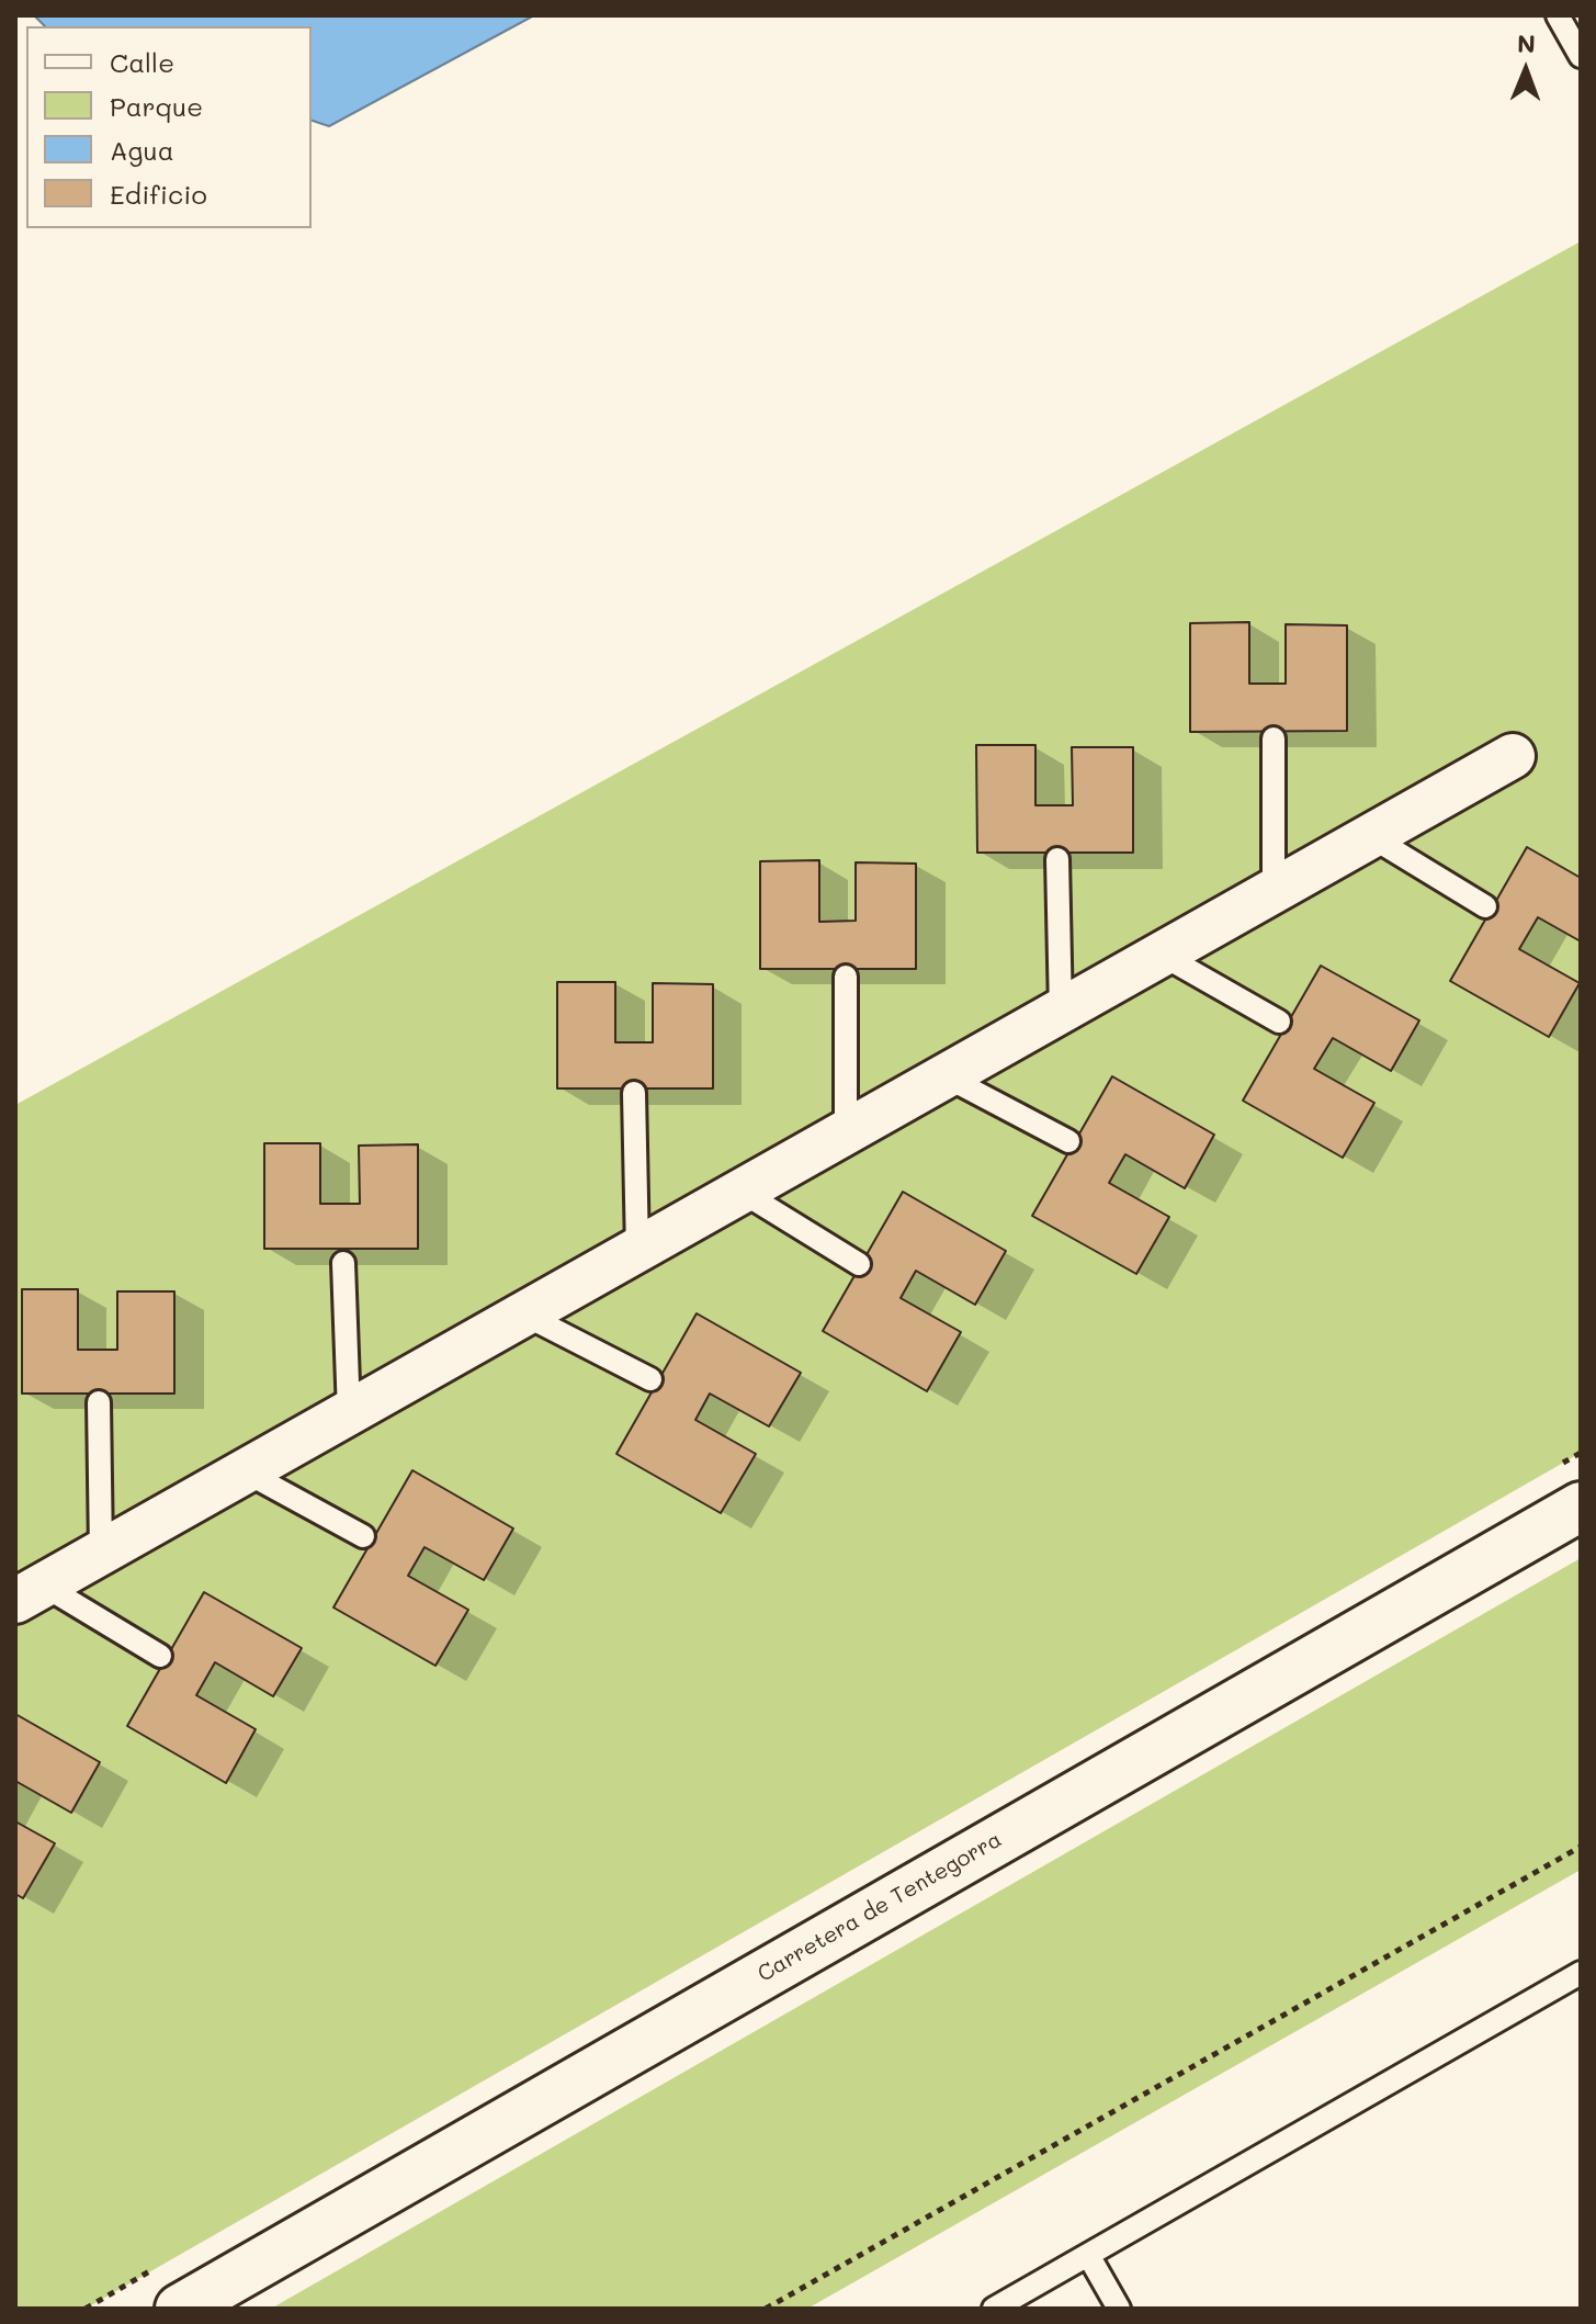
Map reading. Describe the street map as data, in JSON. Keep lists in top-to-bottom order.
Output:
{
  "streets": {
    "main road": ["Carretera de Tentegorra"]
  },
  "legend": [
    "Calle",
    "Parque",
    "Agua",
    "Edificio"
  ],
  "north": "top"
}
